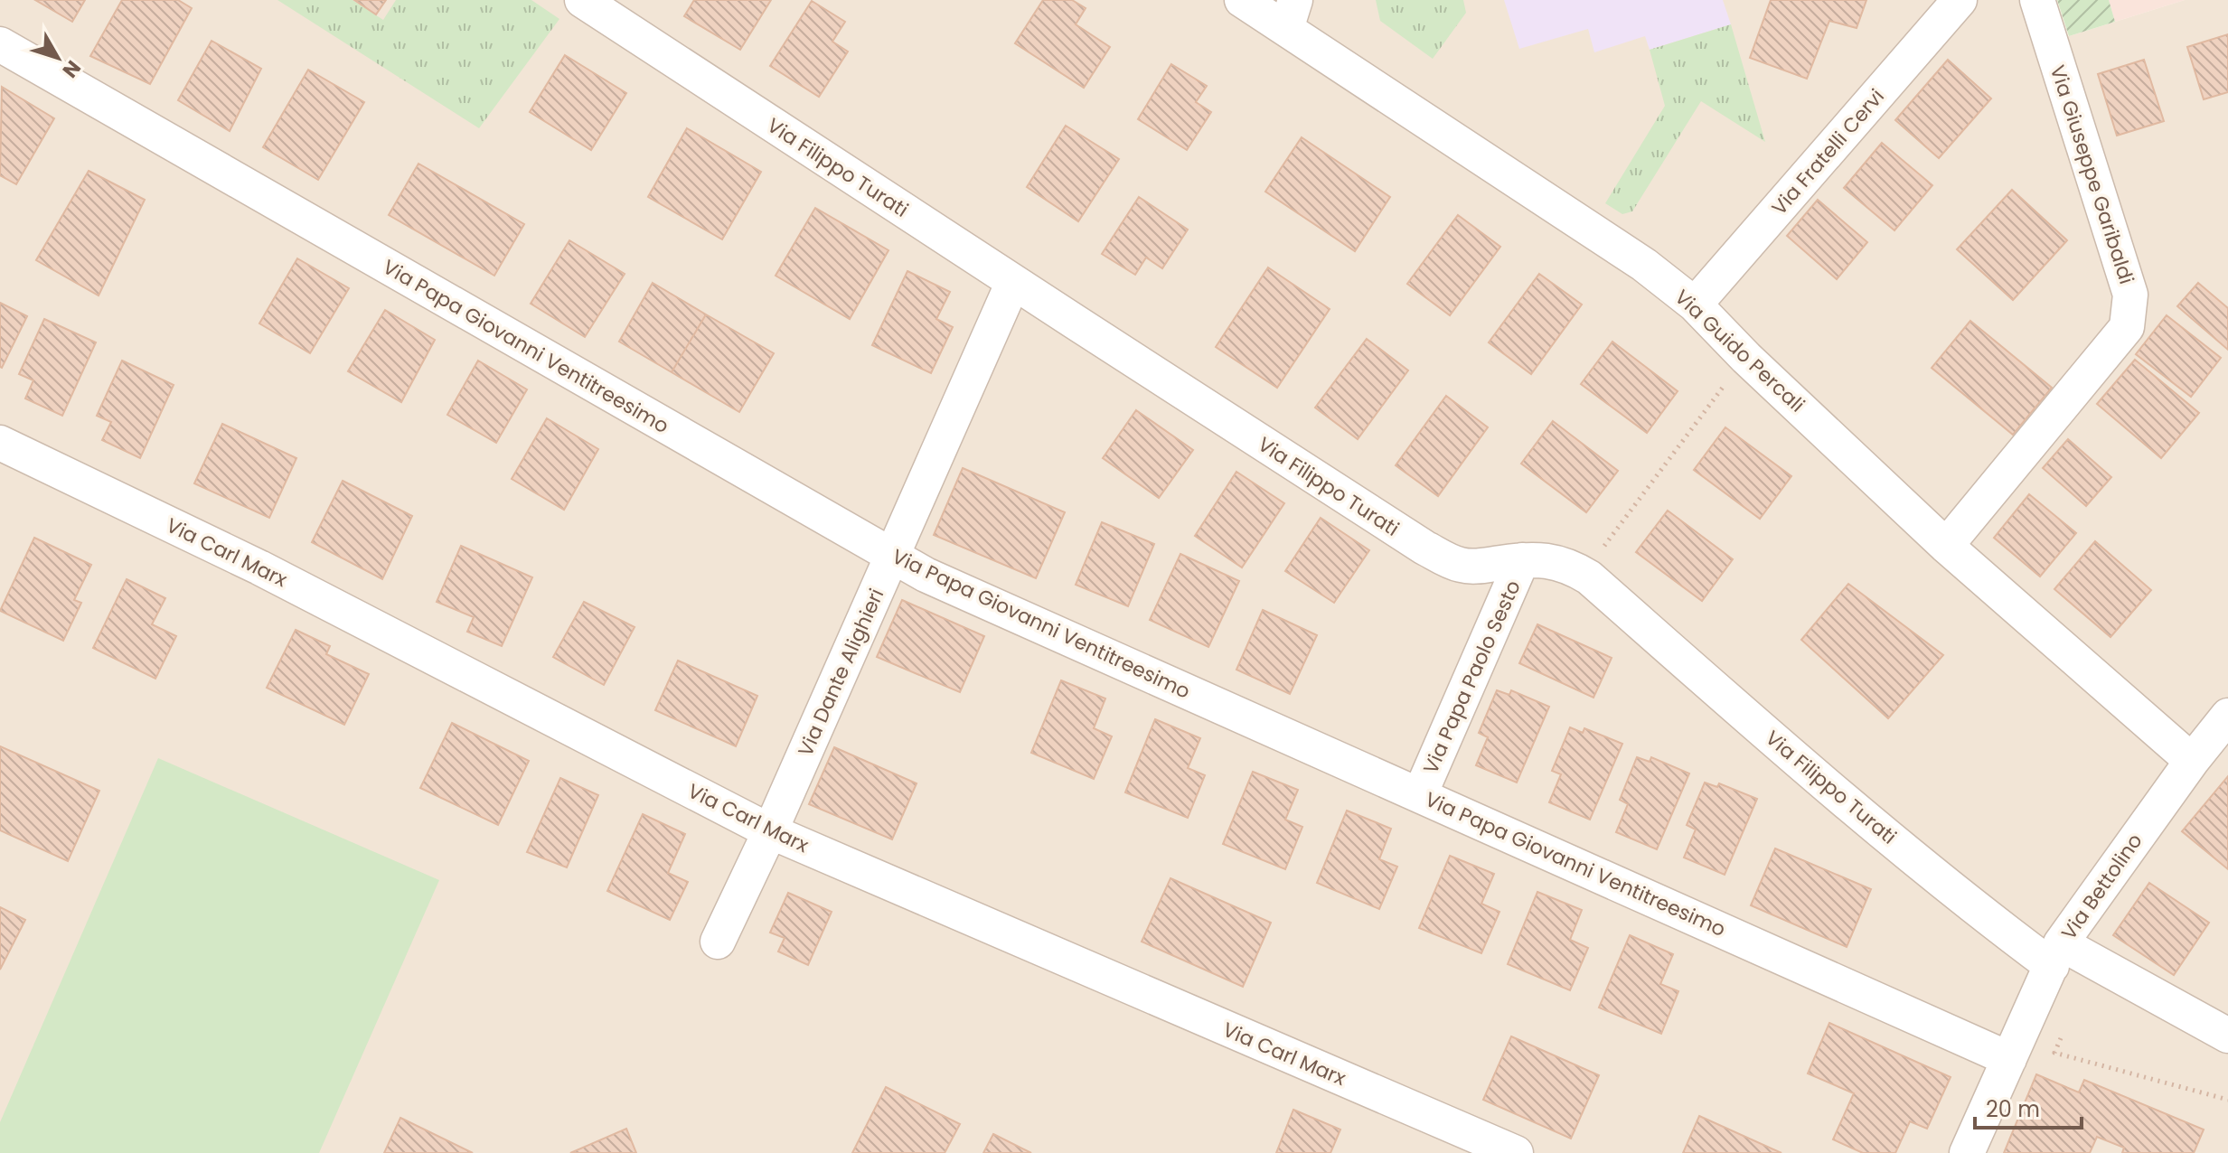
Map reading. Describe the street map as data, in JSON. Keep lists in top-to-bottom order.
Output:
{
  "streets": {
    "street": [
      "Via Fratelli Cervi",
      "Via Filippo Turati",
      "Via Giuseppe Garibaldi",
      "Via Papa Giovanni Ventitreesimo",
      "Via Guido Percali",
      "Via Carl Marx",
      "Via Dante Alighieri",
      "Via Papa Paolo Sesto",
      "Via Bettolino"
    ]
  },
  "crossings": [
    ["Via Fratelli Cervi", "Via Guido Percali"],
    ["Via Filippo Turati", "Via Dante Alighieri"],
    ["Via Filippo Turati", "Via Papa Paolo Sesto"],
    ["Via Filippo Turati", "Via Bettolino"],
    ["Via Giuseppe Garibaldi", "Via Guido Percali"],
    ["Via Papa Giovanni Ventitreesimo", "Via Dante Alighieri"],
    ["Via Papa Giovanni Ventitreesimo", "Via Papa Paolo Sesto"],
    ["Via Papa Giovanni Ventitreesimo", "Via Bettolino"],
    ["Via Guido Percali", "Via Bettolino"],
    ["Via Carl Marx", "Via Dante Alighieri"]
  ],
  "scale_bar": "20 m",
  "north": "bottom right"
}
